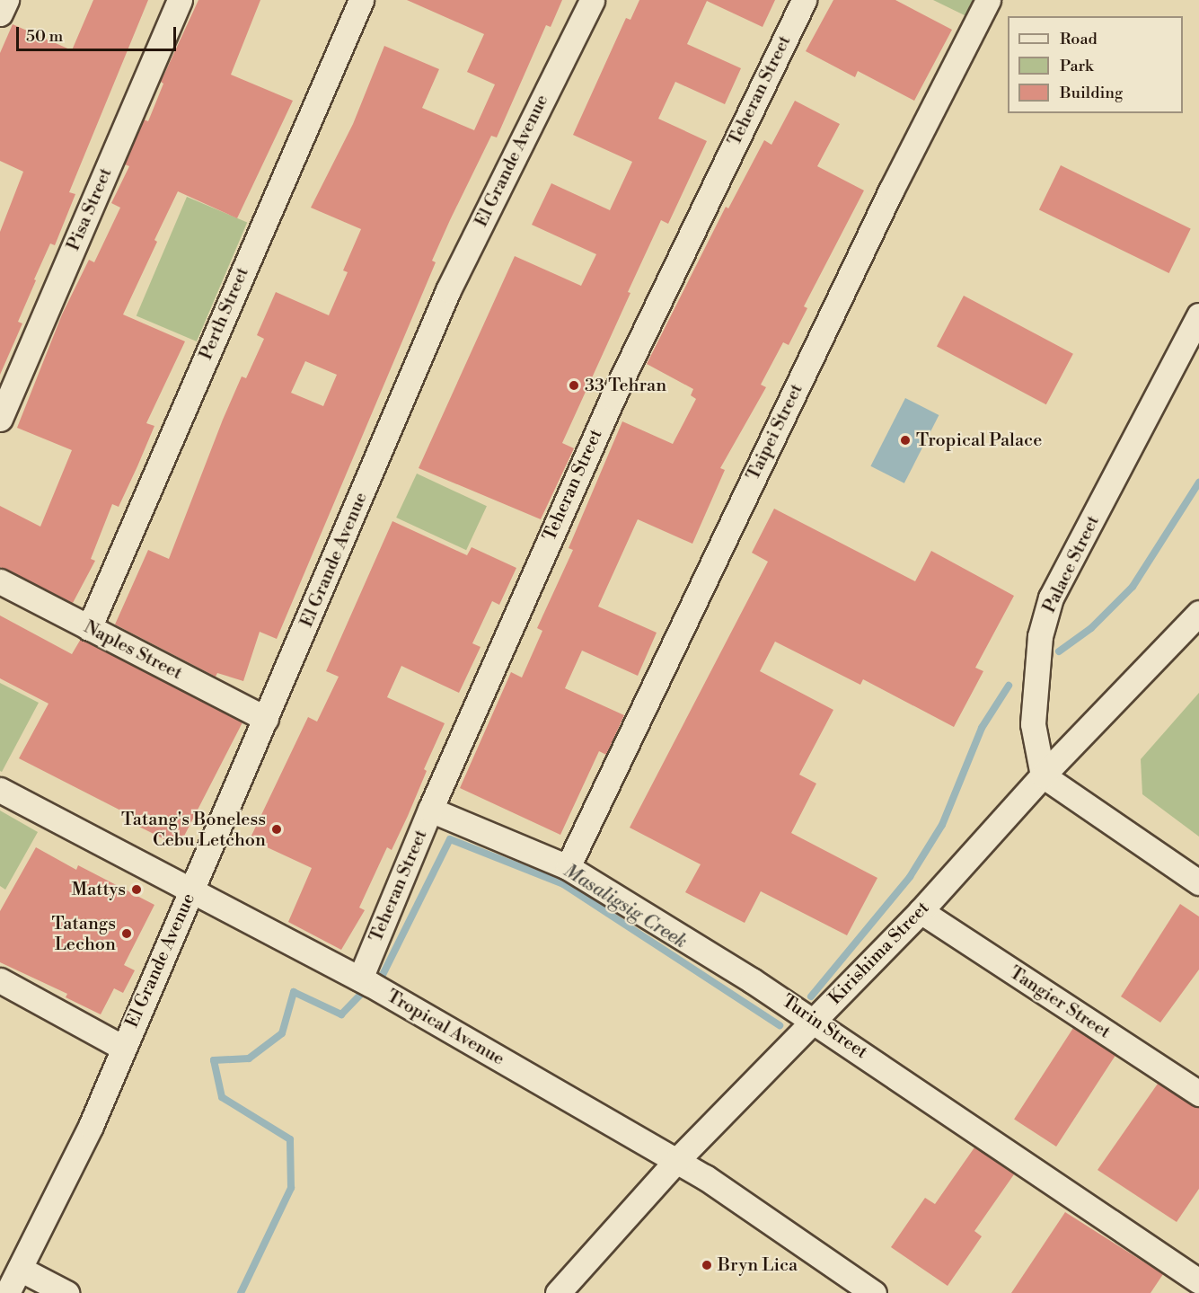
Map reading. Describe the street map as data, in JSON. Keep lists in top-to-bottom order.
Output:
{
  "streets": {
    "street": [
      "Teheran Street",
      "El Grande Avenue",
      "Pisa Street",
      "Perth Street",
      "Taipei Street",
      "Palace Street",
      "Naples Street",
      "Kirishima Street",
      "Tangier Street",
      "Turin Street",
      "Tropical Avenue"
    ]
  },
  "crossings": [
    ["Teheran Street", "Turin Street"],
    ["Teheran Street", "Tropical Avenue"],
    ["El Grande Avenue", "Naples Street"],
    ["El Grande Avenue", "Tropical Avenue"],
    ["Perth Street", "Naples Street"],
    ["Taipei Street", "Turin Street"],
    ["Palace Street", "Kirishima Street"],
    ["Kirishima Street", "Tangier Street"],
    ["Kirishima Street", "Turin Street"],
    ["Kirishima Street", "Tropical Avenue"]
  ],
  "water": ["Masaligsig Creek"],
  "places": [
    "33 Tehran",
    "Tropical Palace",
    "Tatang's Boneless Cebu Letchon",
    "Mattys",
    "Tatangs Lechon",
    "Bryn Lica"
  ],
  "legend": ["Road", "Park", "Building"],
  "scale_bar": "50 m"
}
